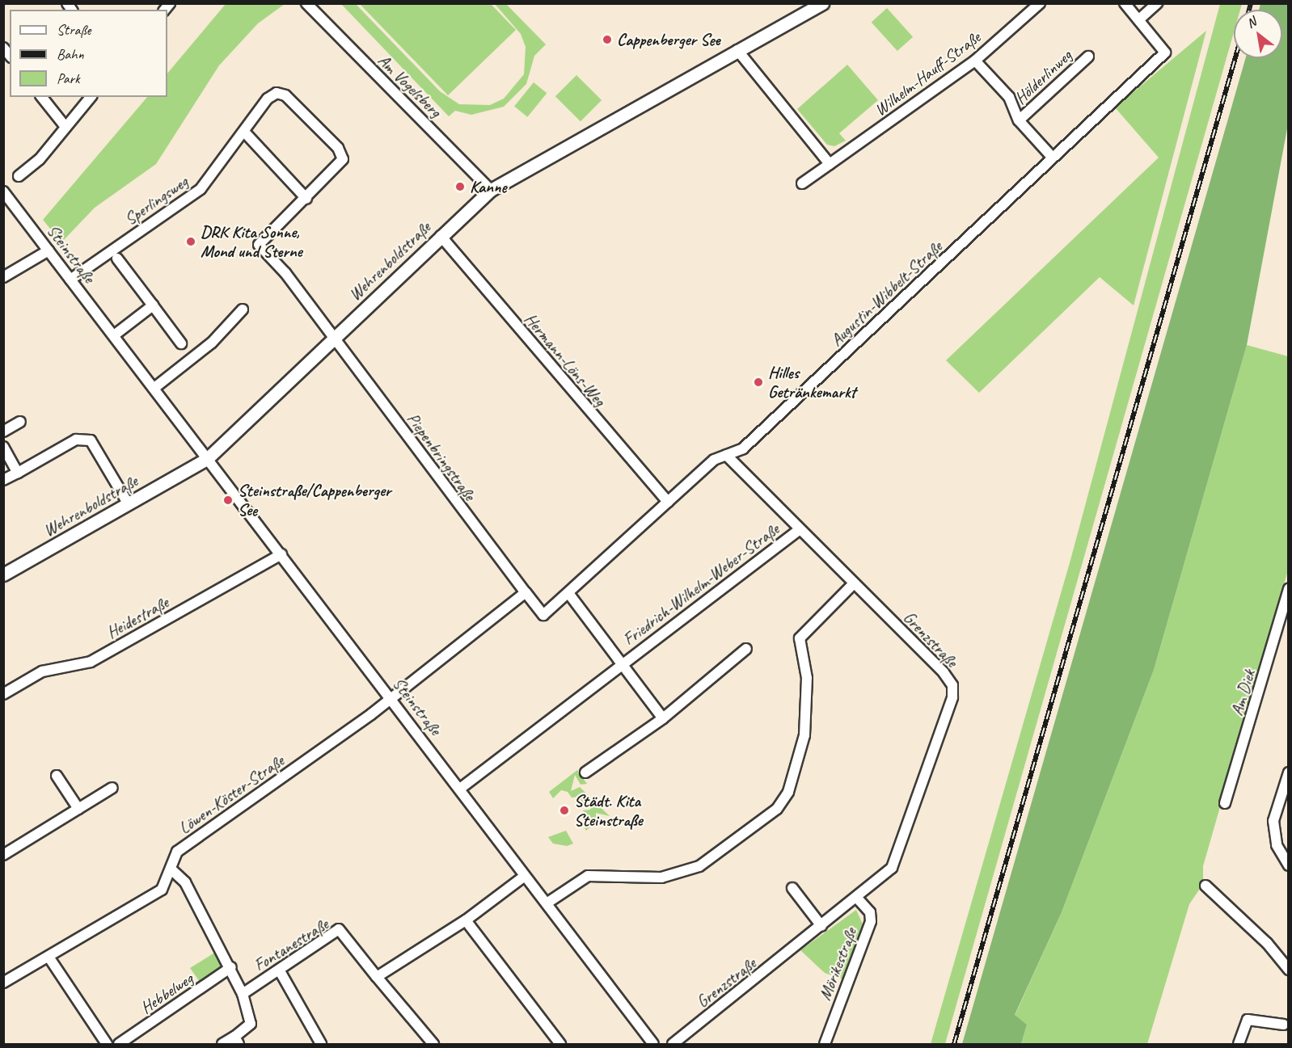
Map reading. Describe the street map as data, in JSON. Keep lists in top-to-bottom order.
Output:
{
  "streets": {
    "street": [
      "Wilhelm-Hauff-Straße",
      "Hölderlinweg",
      "Am Vogelsberg",
      "Sperlingsweg",
      "Steinstraße",
      "Wehrenboldstraße",
      "Augustin-Wibbelt-Straße",
      "Hermann-Löns-Weg",
      "Piepenbringstraße",
      "Friedrich-Wilhelm-Weber-Straße",
      "Heidestraße",
      "Grenzstraße",
      "Am Diek",
      "Löwen-Köster-Straße",
      "Fontanestraße",
      "Mörikestraße",
      "Hebbelweg"
    ]
  },
  "crossings": [
    ["Wilhelm-Hauff-Straße", "Hölderlinweg"],
    ["Hölderlinweg", "Augustin-Wibbelt-Straße"],
    ["Am Vogelsberg", "Wehrenboldstraße"],
    ["Sperlingsweg", "Steinstraße"],
    ["Sperlingsweg", "Wehrenboldstraße"],
    ["Sperlingsweg", "Piepenbringstraße"],
    ["Steinstraße", "Wehrenboldstraße"],
    ["Steinstraße", "Friedrich-Wilhelm-Weber-Straße"],
    ["Steinstraße", "Heidestraße"],
    ["Steinstraße", "Löwen-Köster-Straße"],
    ["Wehrenboldstraße", "Hermann-Löns-Weg"],
    ["Wehrenboldstraße", "Piepenbringstraße"],
    ["Augustin-Wibbelt-Straße", "Hermann-Löns-Weg"],
    ["Augustin-Wibbelt-Straße", "Piepenbringstraße"],
    ["Augustin-Wibbelt-Straße", "Grenzstraße"],
    ["Friedrich-Wilhelm-Weber-Straße", "Grenzstraße"],
    ["Grenzstraße", "Mörikestraße"]
  ],
  "places": [
    "Cappenberger See",
    "Kanne",
    "DRK Kita Sonne, Mond und Sterne",
    "Hilles Getränkemarkt",
    "Steinstraße/Cappenberger See",
    "Städt. Kita Steinstraße"
  ],
  "legend": ["Straße", "Bahn", "Park"],
  "north": "top left"
}
